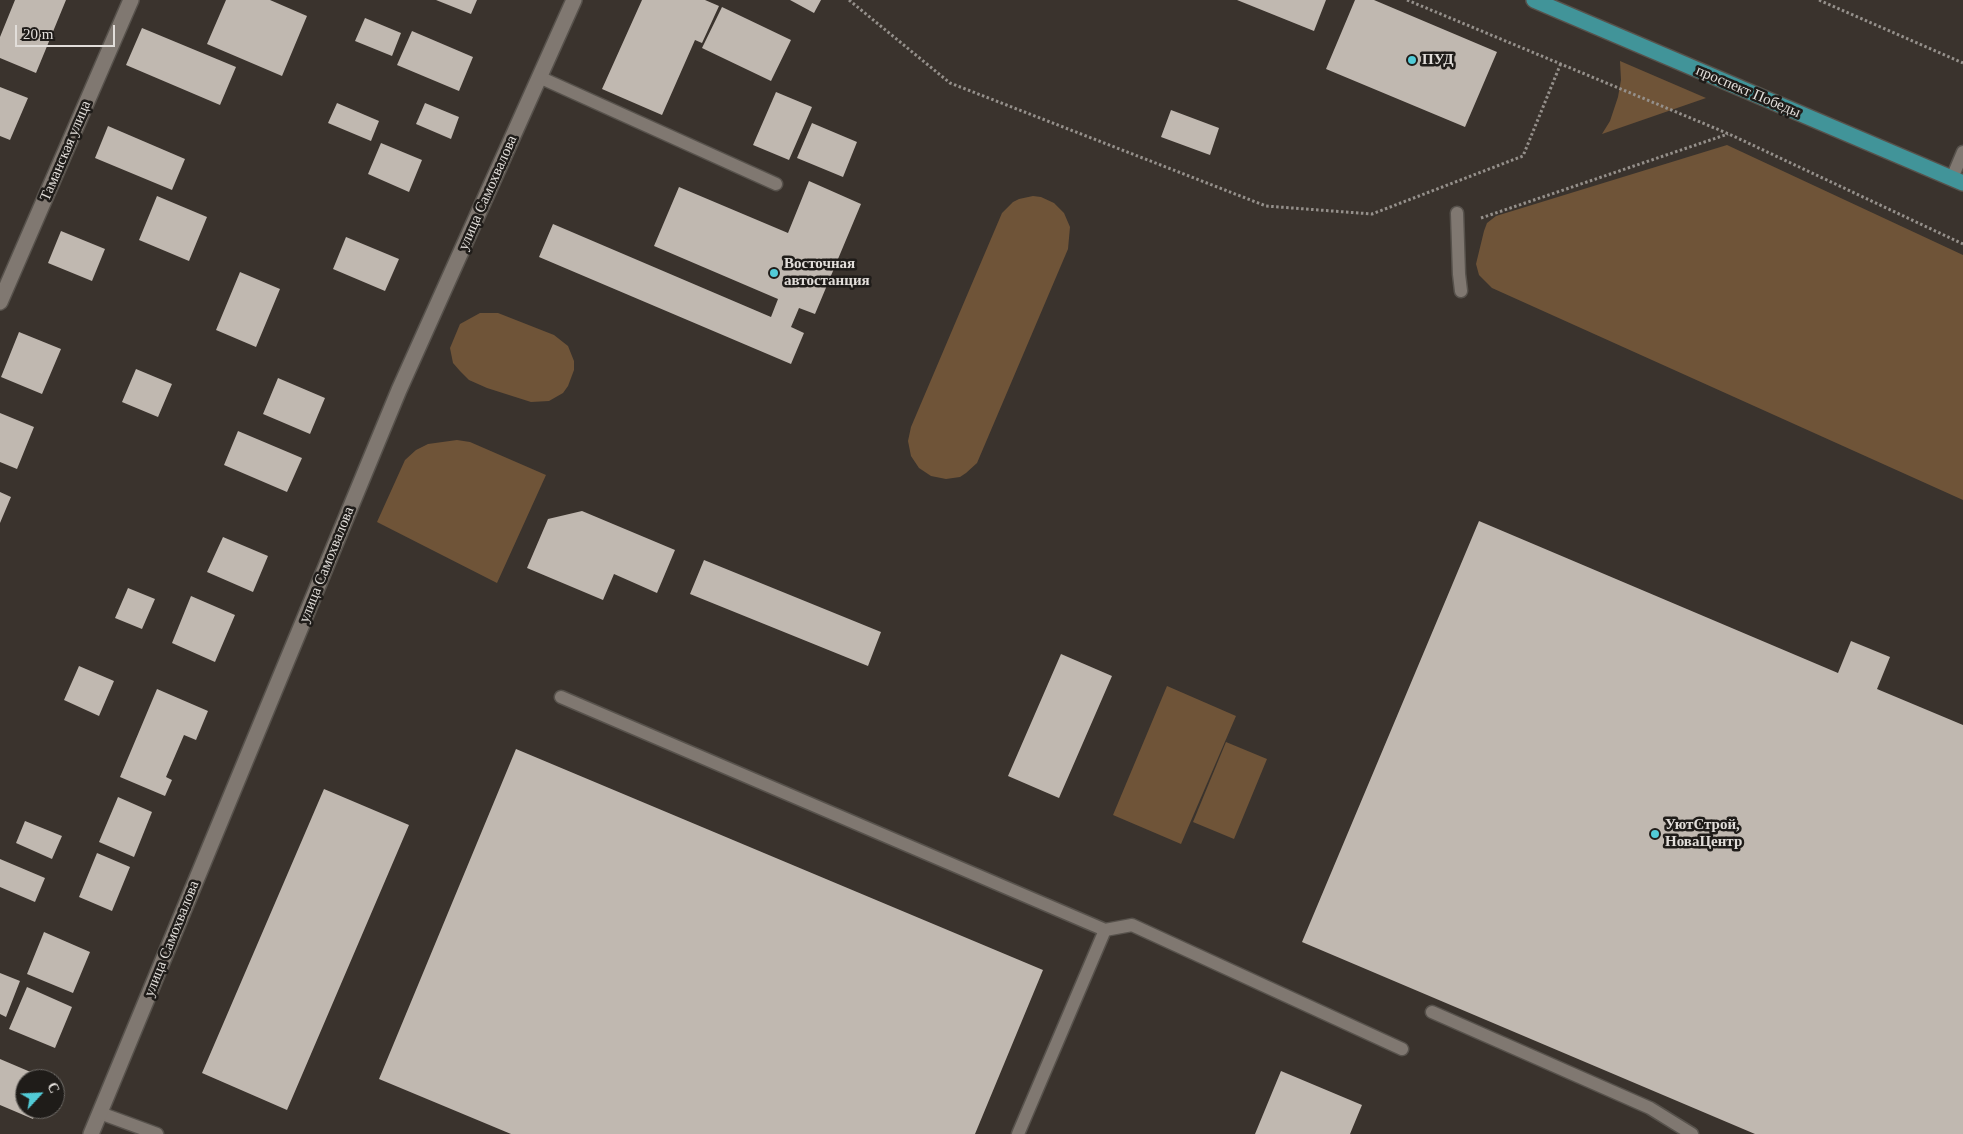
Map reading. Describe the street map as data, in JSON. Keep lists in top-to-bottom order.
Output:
{
  "streets": {
    "main road": ["проспект Победы"],
    "street": ["Таманская улица", "улица Самохвалова"]
  },
  "places": ["ПУД", "Восточная автостанция", "УютСтрой, НоваЦентр"],
  "scale_bar": "20 m",
  "north": "top right"
}
